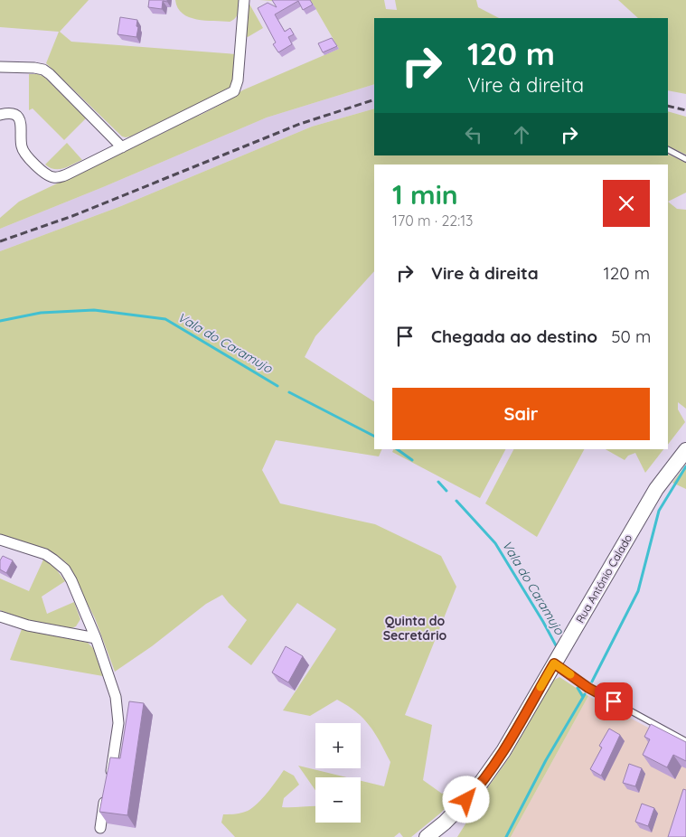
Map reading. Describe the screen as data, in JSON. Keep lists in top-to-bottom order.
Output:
{
  "streets": {
    "street": ["Rua António Calado"]
  },
  "districts": ["Quinta do Secretário"],
  "water": ["Vala do Caramujo"],
  "page": {
    "turn": ["120 m", "Vire à direita"],
    "heading": ["1 min", "170 m · 22:13"],
    "list": [
      {
        "name": "Vire à direita",
        "value": "120 m"
      },
      {
        "name": "Chegada ao destino",
        "value": "50 m"
      }
    ],
    "buttons": "Sair",
    "map_buttons": ["+", "−"]
  }
}
